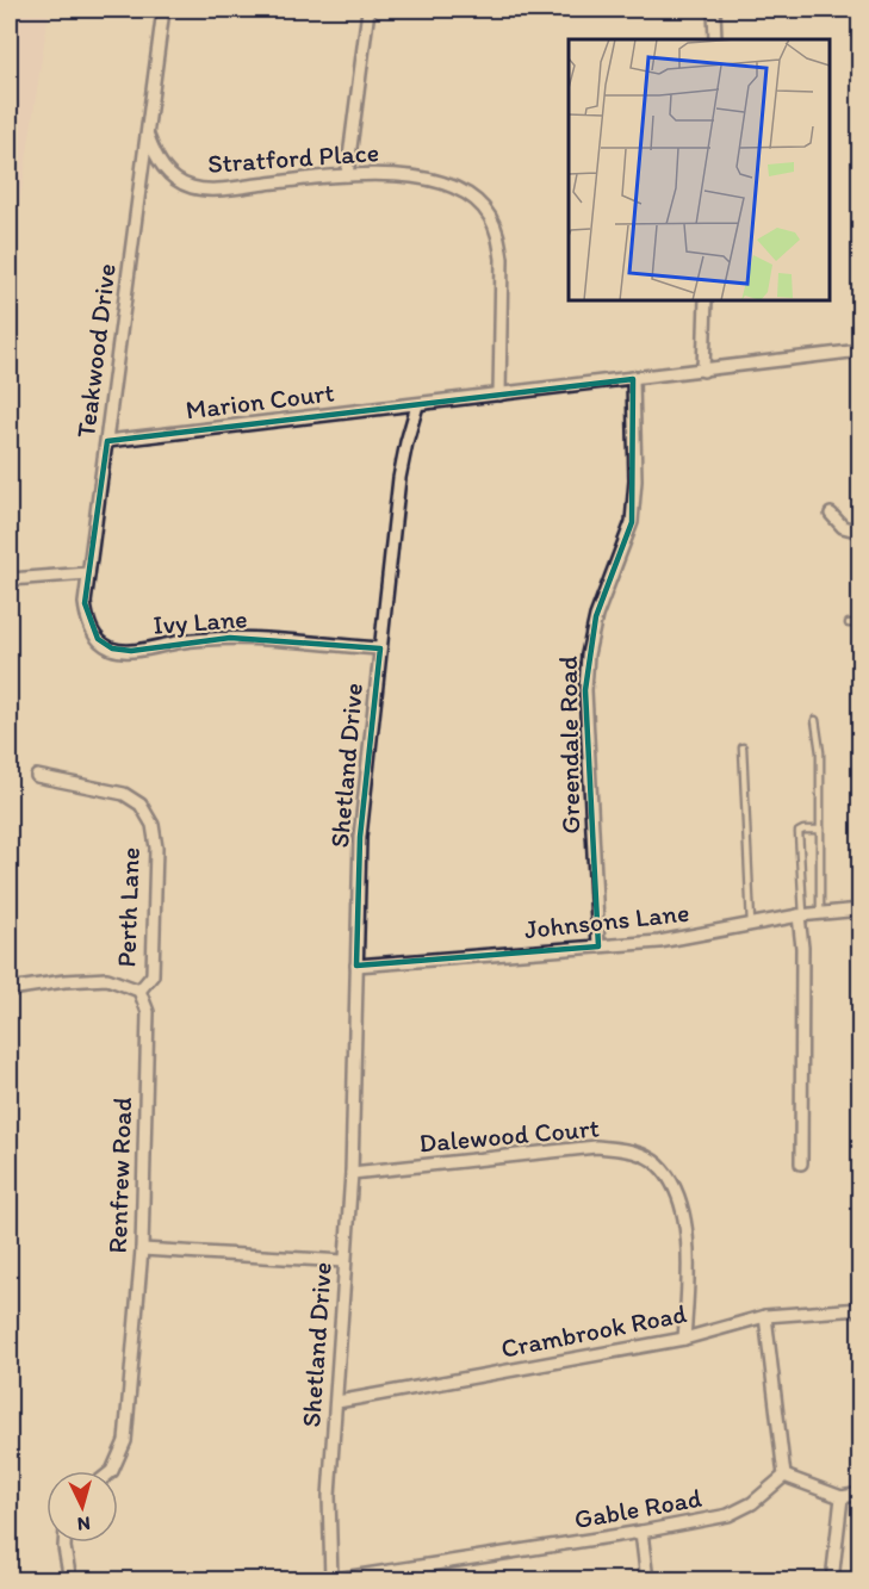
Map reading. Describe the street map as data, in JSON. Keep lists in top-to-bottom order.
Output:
{
  "streets": {
    "street": [
      "Stratford Place",
      "Teakwood Drive",
      "Marion Court",
      "Ivy Lane",
      "Greendale Road",
      "Shetland Drive",
      "Perth Lane",
      "Johnsons Lane",
      "Dalewood Court",
      "Renfrew Road",
      "Crambrook Road",
      "Gable Road"
    ]
  },
  "crossings": [
    ["Stratford Place", "Teakwood Drive"],
    ["Teakwood Drive", "Marion Court"],
    ["Teakwood Drive", "Ivy Lane"],
    ["Marion Court", "Shetland Drive"],
    ["Ivy Lane", "Shetland Drive"],
    ["Greendale Road", "Johnsons Lane"],
    ["Shetland Drive", "Johnsons Lane"],
    ["Shetland Drive", "Dalewood Court"],
    ["Shetland Drive", "Crambrook Road"],
    ["Shetland Drive", "Gable Road"],
    ["Perth Lane", "Renfrew Road"],
    ["Dalewood Court", "Crambrook Road"]
  ],
  "north": "bottom"
}
